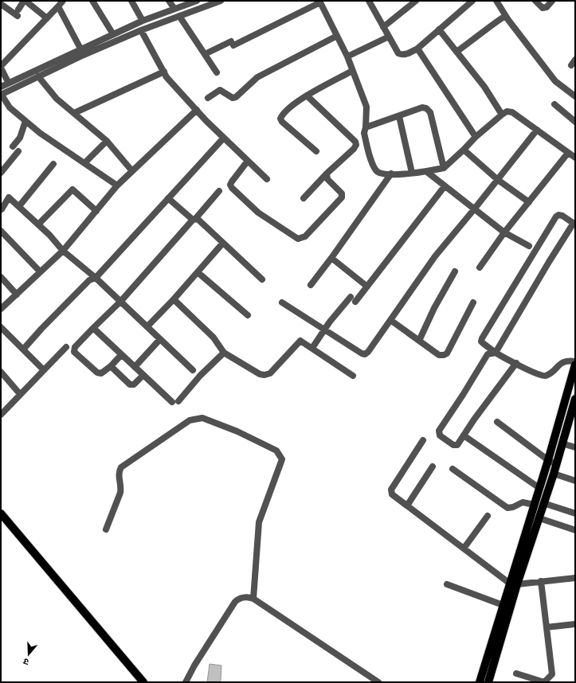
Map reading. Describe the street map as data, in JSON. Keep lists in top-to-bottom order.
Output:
{
  "north": "bottom"
}
